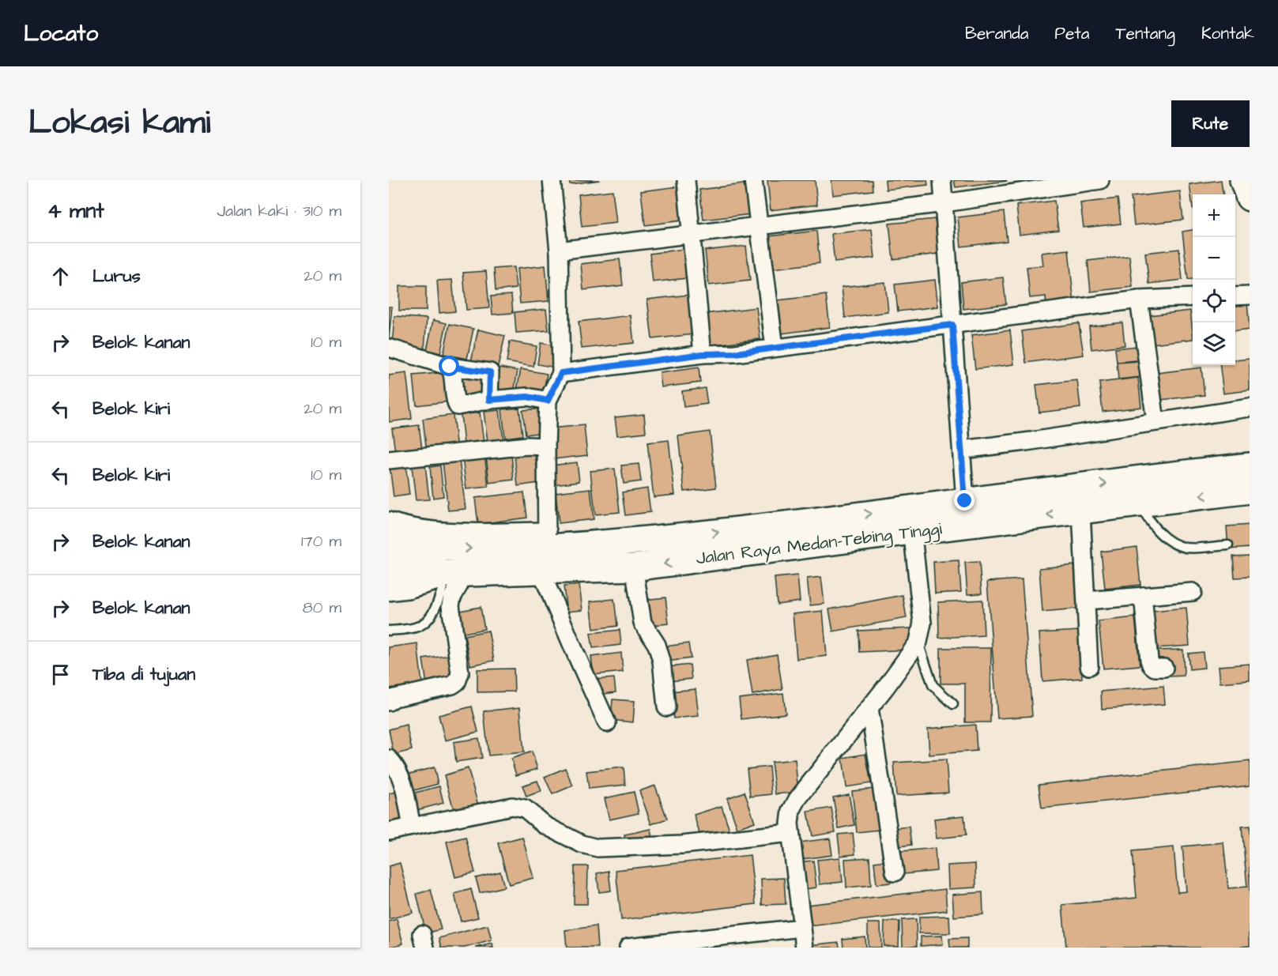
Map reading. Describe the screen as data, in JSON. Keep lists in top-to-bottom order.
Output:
{
  "streets": {
    "highway": ["Jalan Raya Medan-Tebing Tinggi"]
  },
  "page": {
    "header": "Locato",
    "nav": [
      "Beranda",
      "Peta",
      "Tentang",
      "Kontak"
    ],
    "title": "Lokasi kami",
    "buttons": "Rute",
    "heading": ["4 mnt", "Jalan kaki · 310 m"],
    "map_buttons": ["+", "−"],
    "list": [
      ["Lurus", "20 m"],
      ["Belok kanan", "10 m"],
      ["Belok kiri", "20 m"],
      ["Belok kiri", "10 m"],
      ["Belok kanan", "170 m"],
      ["Belok kanan", "80 m"],
      "Tiba di tujuan"
    ]
  }
}
